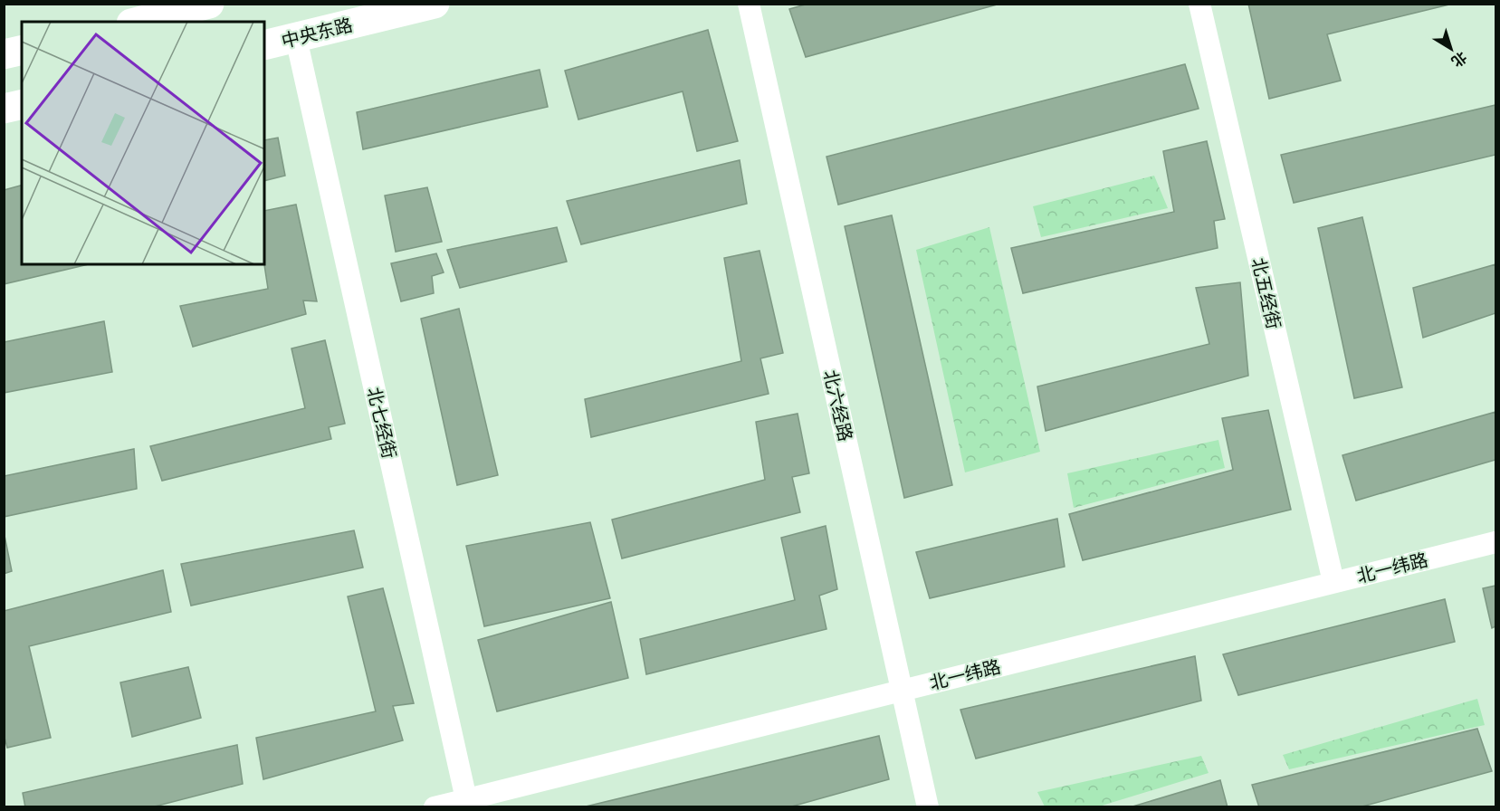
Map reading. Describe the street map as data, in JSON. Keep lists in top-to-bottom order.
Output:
{
  "streets": {
    "main road": ["中央东路"],
    "street": [
      "北五经街",
      "北六经路",
      "北七经街",
      "北一纬路"
    ]
  },
  "crossings": [
    ["中央东路", "北七经街"],
    ["北五经街", "北一纬路"],
    ["北六经路", "北一纬路"],
    ["北七经街", "北一纬路"]
  ],
  "north": "bottom right"
}
